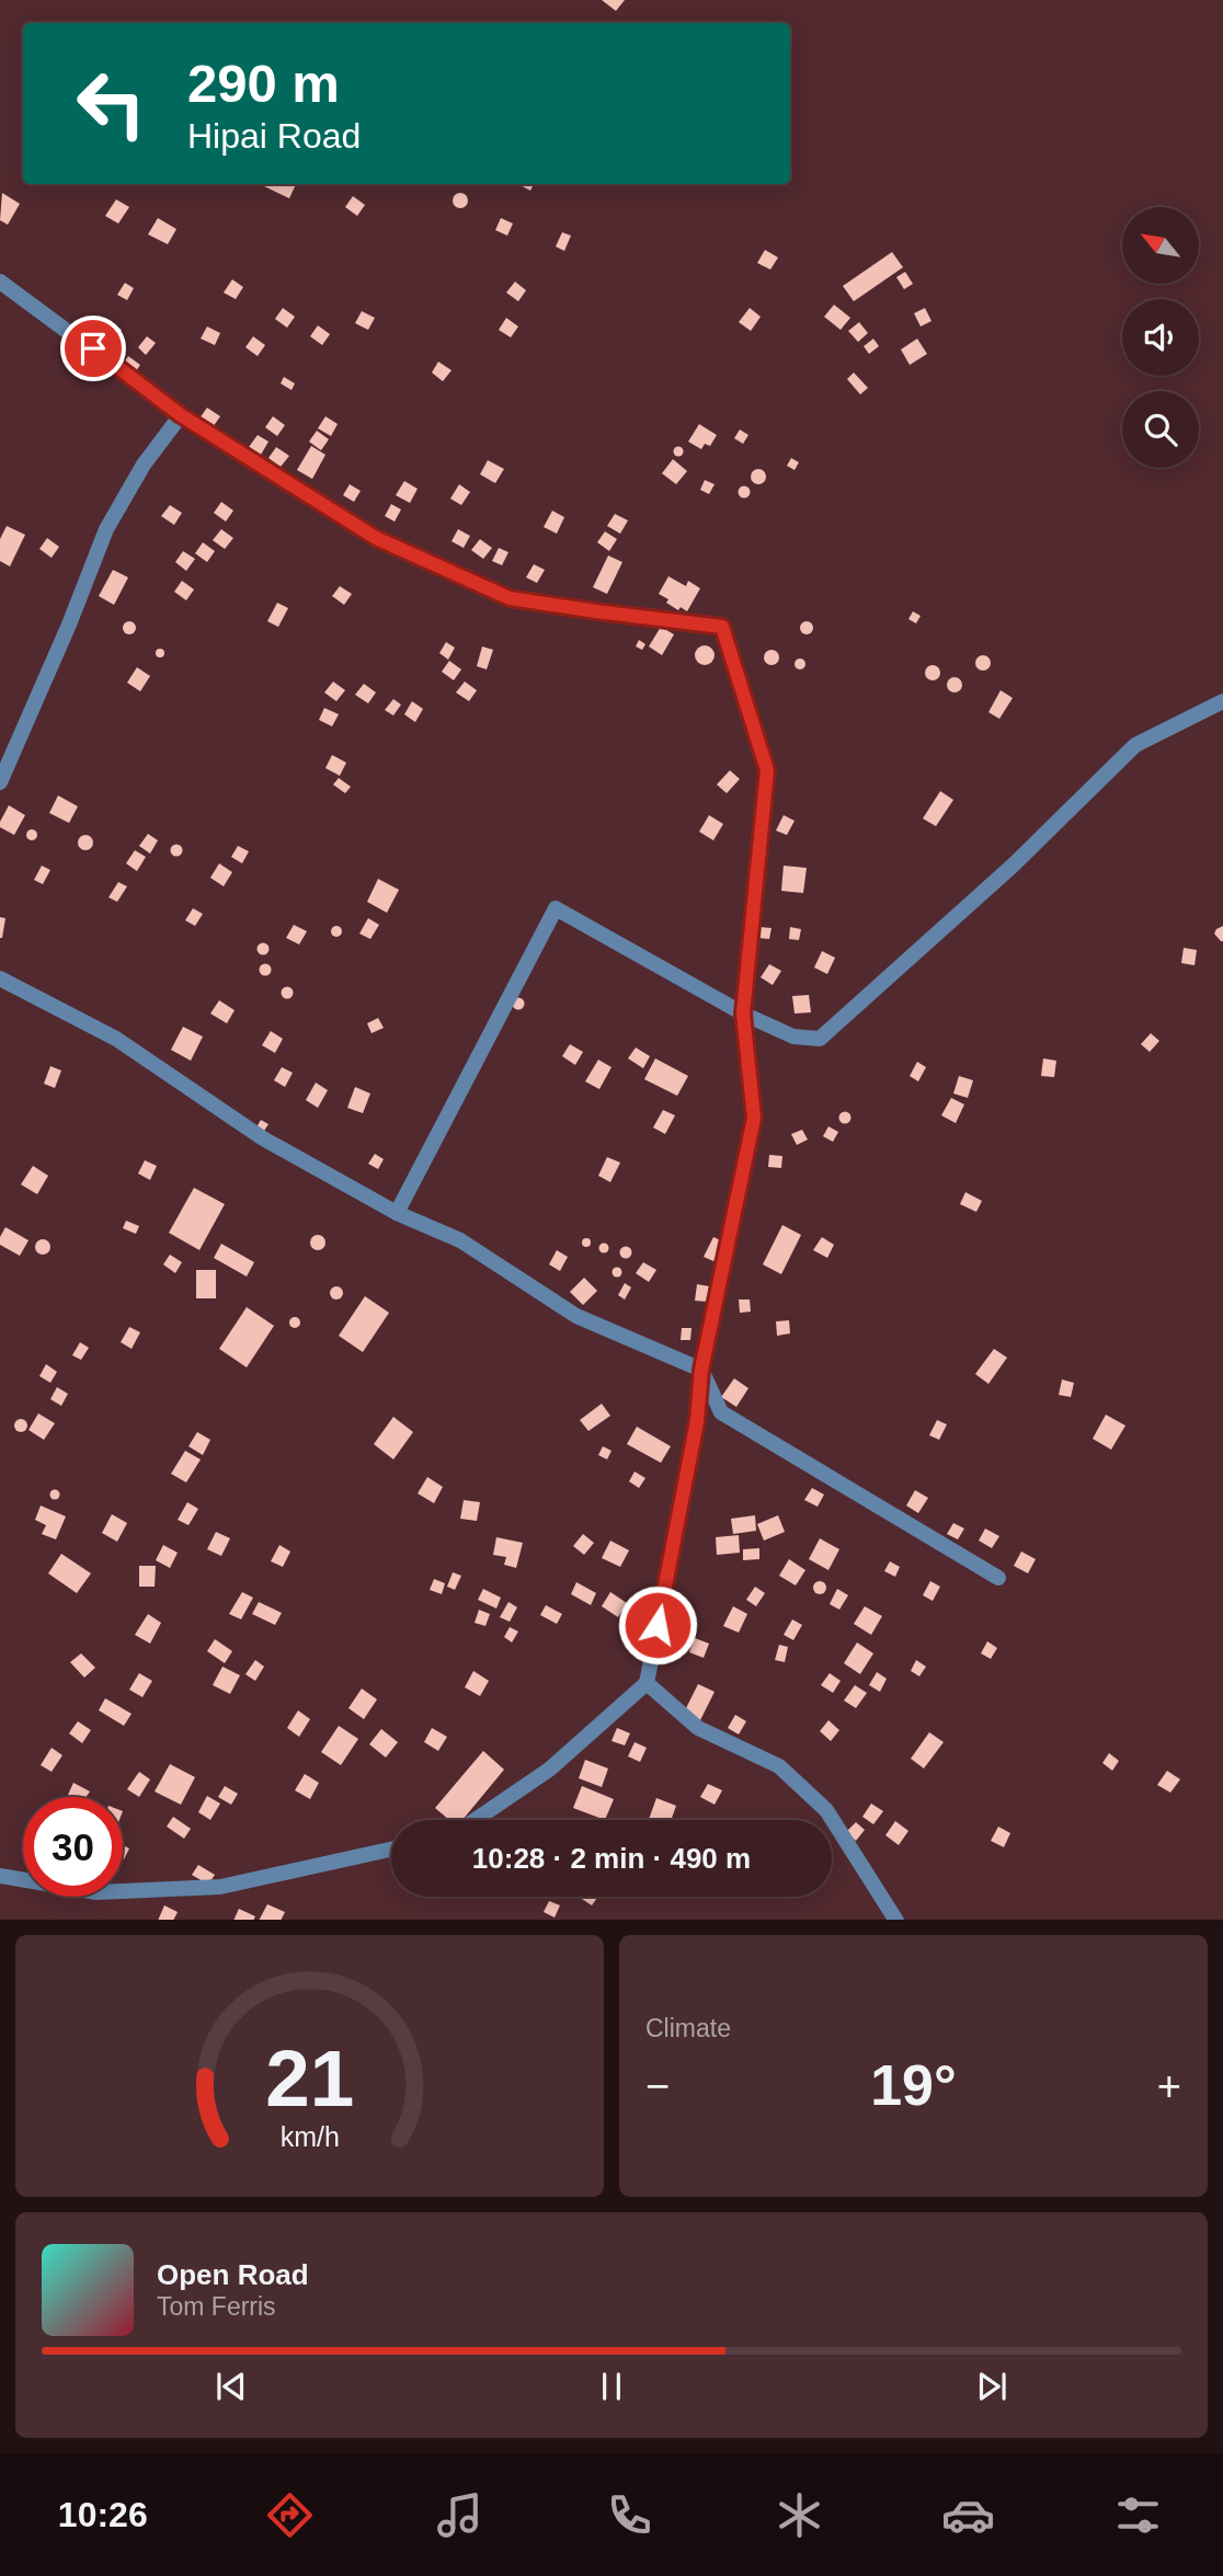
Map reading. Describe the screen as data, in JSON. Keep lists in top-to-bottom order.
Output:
{
  "north": "top left",
  "page": {
    "turn": ["290 m", "Hipai Road"],
    "limit": "30",
    "trip": "10:28 · 2 min · 490 m",
    "tile": "Climate",
    "heat": ["−", "19°", "+"],
    "song": ["Open Road", "Tom Ferris"],
    "tabs": "10:26",
    "gauge": ["21", "km/h"]
  }
}
